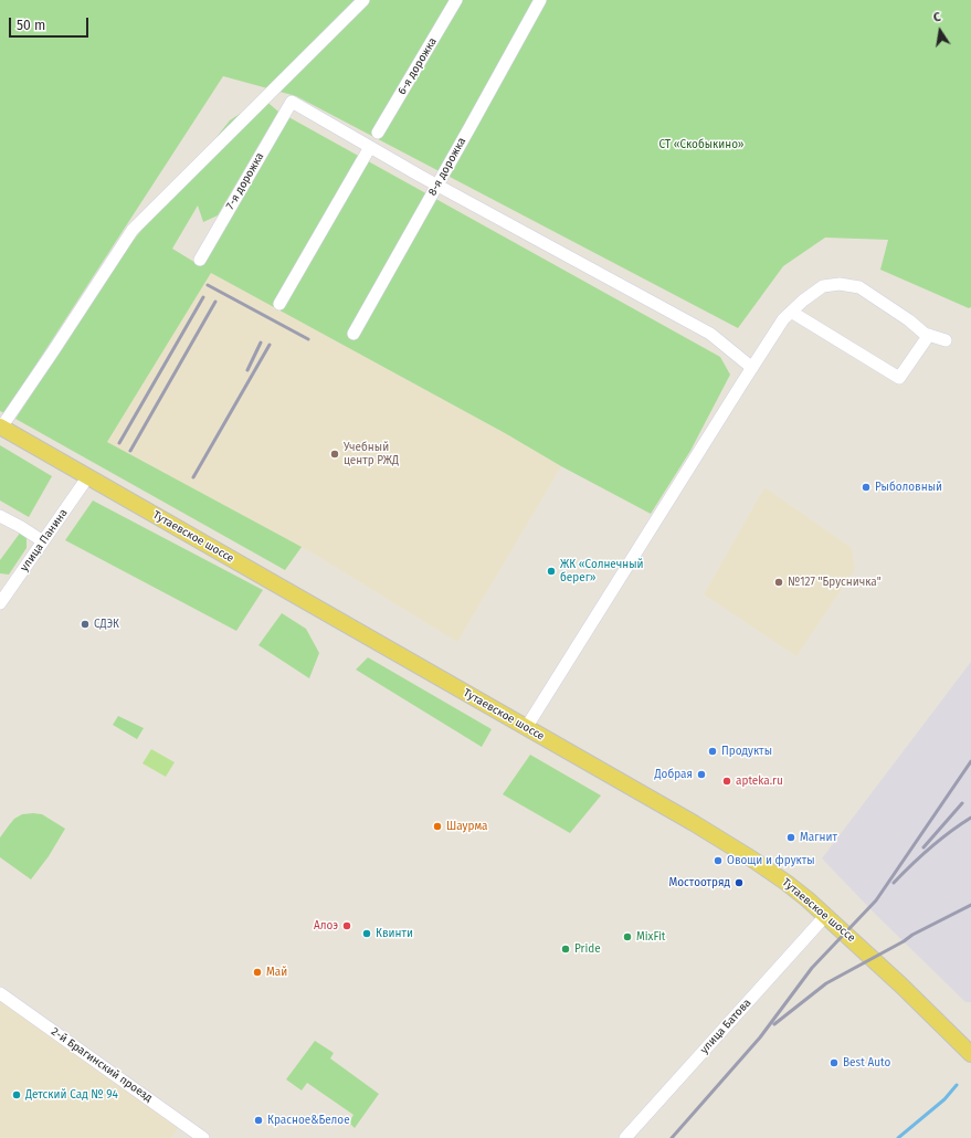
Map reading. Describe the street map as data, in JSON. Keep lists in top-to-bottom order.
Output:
{
  "streets": {
    "main road": ["Тутаевское шоссе"],
    "street": [
      "6-я дорожка",
      "8-я дорожка",
      "7-я дорожка",
      "улица Панина",
      "улица Батова",
      "2-й Брагинский проезд"
    ]
  },
  "crossings": [
    ["Тутаевское шоссе", "улица Панина"],
    ["Тутаевское шоссе", "улица Батова"]
  ],
  "parks": ["СТ «Скобыкино»"],
  "places": [
    "Учебный центр РЖД",
    "Рыболовный",
    "ЖК «Солнечный берег»",
    "№127 \"Брусничка\"",
    "СДЭК",
    "Продукты",
    "Добрая",
    "apteka.ru",
    "Шаурма",
    "Магнит",
    "Овощи и фрукты",
    "Мостоотряд",
    "Алоэ",
    "Квинти",
    "MixFit",
    "Pride",
    "Май",
    "Best Auto",
    "Детский Сад № 94",
    "Красное&Белое"
  ],
  "scale_bar": "50 m",
  "north": "top"
}
